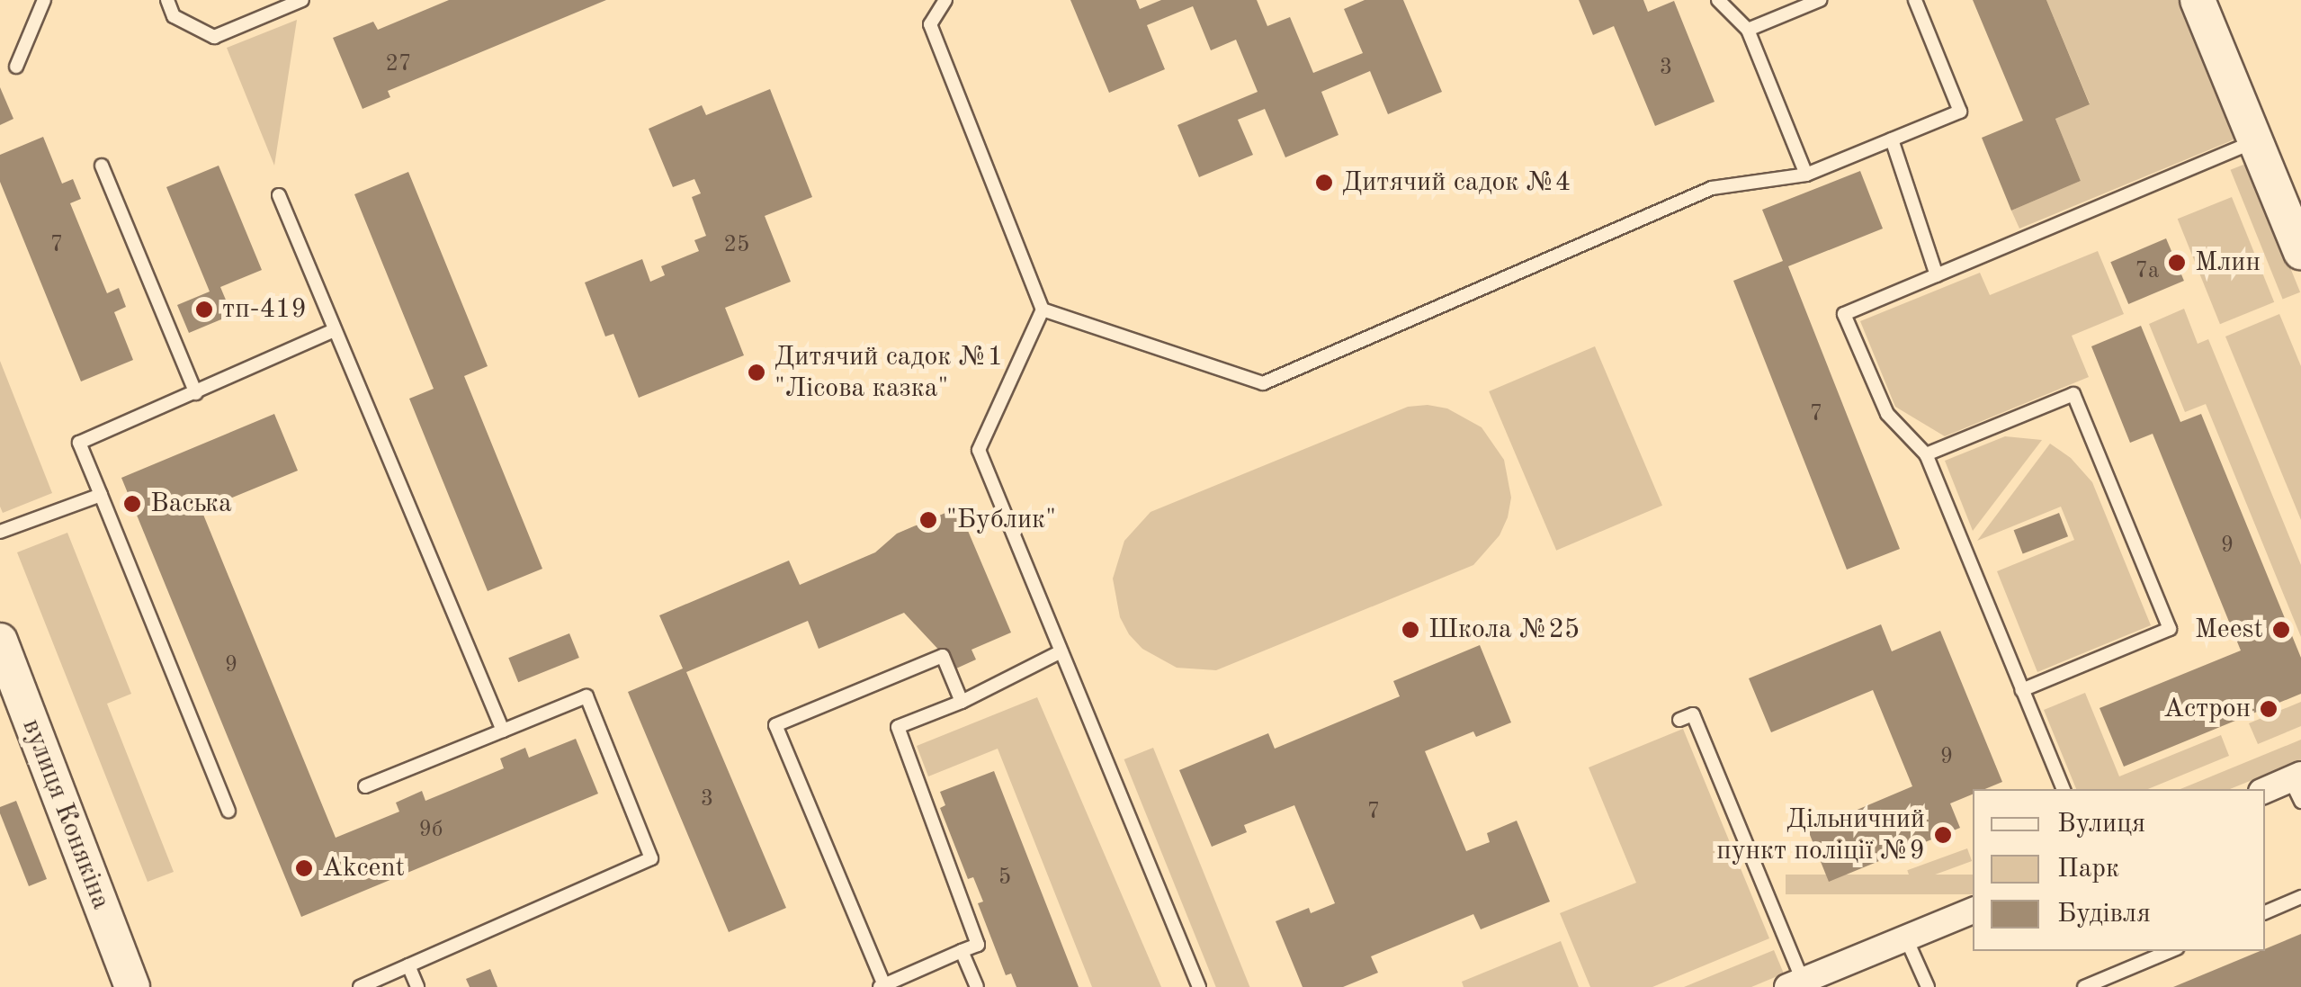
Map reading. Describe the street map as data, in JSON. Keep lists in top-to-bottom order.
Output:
{
  "streets": {
    "main road": ["вулиця Конякіна"]
  },
  "places": [
    "Дитячий садок №4",
    "Млин",
    "тп-419",
    "Дитячий садок №1 \"Лісова казка\"",
    "Васька",
    "\"Бублик\"",
    "Школа №25",
    "Meest",
    "Астрон",
    "Дільничний пункт поліції №9",
    "Akcent"
  ],
  "house_numbers": [
    "27",
    "3",
    "7",
    "25",
    "7а",
    "7",
    "9",
    "9",
    "9",
    "3",
    "7",
    "9б",
    "5"
  ],
  "legend": ["Вулиця", "Парк", "Будівля"]
}
